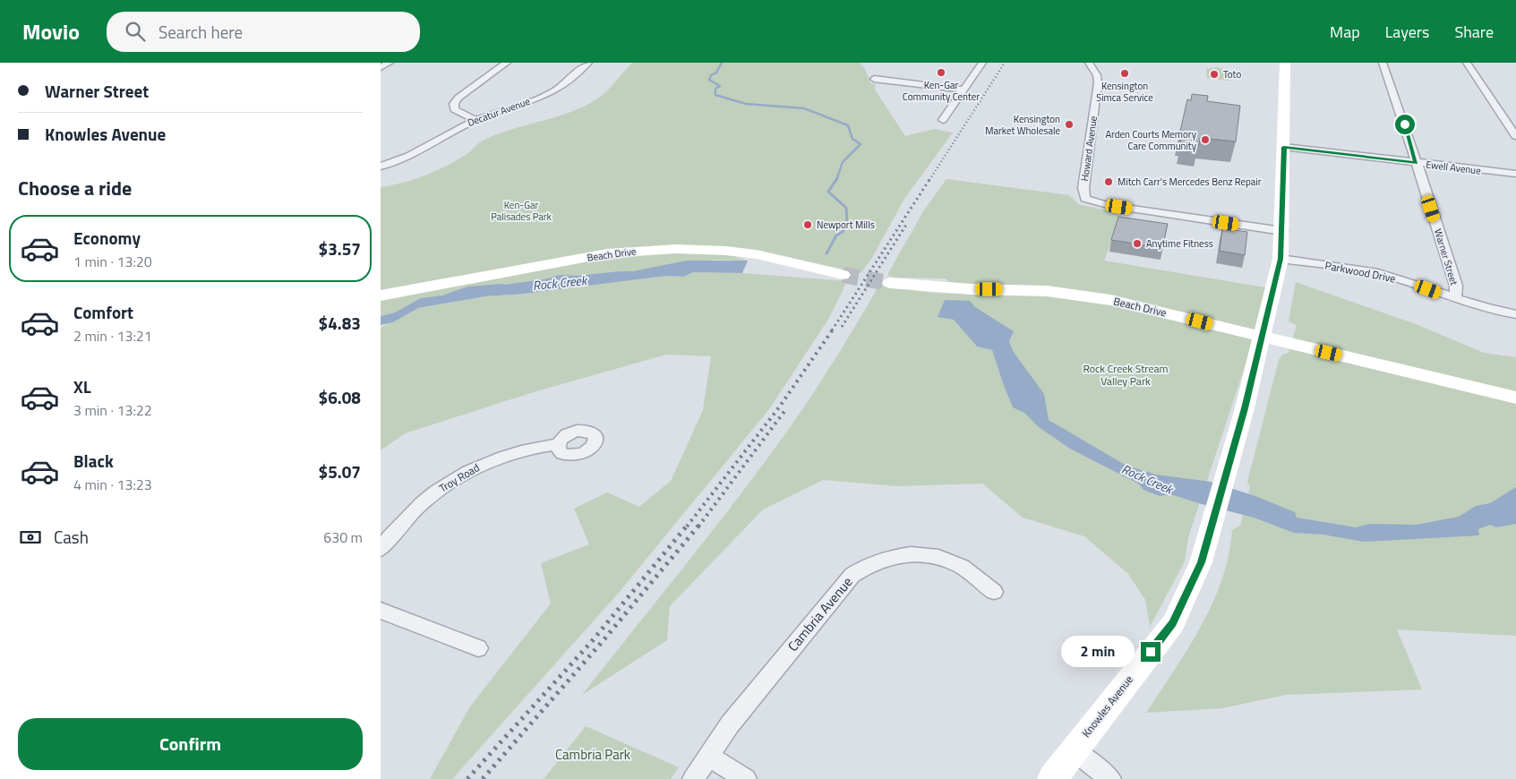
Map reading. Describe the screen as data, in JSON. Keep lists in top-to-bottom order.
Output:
{
  "streets": {
    "main road": ["Beach Drive", "Knowles Avenue"],
    "street": [
      "Decatur Avenue",
      "Howard Avenue",
      "Ewell Avenue",
      "Warner Street",
      "Parkwood Drive",
      "Troy Road",
      "Cambria Avenue"
    ]
  },
  "crossings": [
    ["Howard Avenue", "Knowles Avenue"],
    ["Ewell Avenue", "Warner Street"],
    ["Ewell Avenue", "Knowles Avenue"],
    ["Beach Drive", "Knowles Avenue"],
    ["Warner Street", "Parkwood Drive"],
    ["Parkwood Drive", "Knowles Avenue"]
  ],
  "water": ["Rock Creek"],
  "parks": ["Ken-Gar Palisades Park", "Rock Creek Stream Valley Park", "Cambria Park"],
  "places": [
    "Ken-Gar Community Center",
    "Kensington Simca Service",
    "Toto",
    "Kensington Market Wholesale",
    "Arden Courts Memory Care Community",
    "Mitch Carr's Mercedes Benz Repair",
    "Newport Mills",
    "Anytime Fitness"
  ],
  "page": {
    "header": "Movio",
    "search": "Search here",
    "nav": ["Map", "Layers", "Share"],
    "banner": ["Warner Street", "Knowles Avenue"],
    "heading": "Choose a ride",
    "list": [
      {
        "name": "Economy",
        "note": "1 min · 13:20",
        "value": "$3.57"
      },
      {
        "name": "Comfort",
        "note": "2 min · 13:21",
        "value": "$4.83"
      },
      {
        "name": "XL",
        "note": "3 min · 13:22",
        "value": "$6.08"
      },
      {
        "name": "Black",
        "note": "4 min · 13:23",
        "value": "$5.07"
      }
    ],
    "pay": ["Cash", "630 m"],
    "bubble": "2 min",
    "buttons": "Confirm"
  }
}
